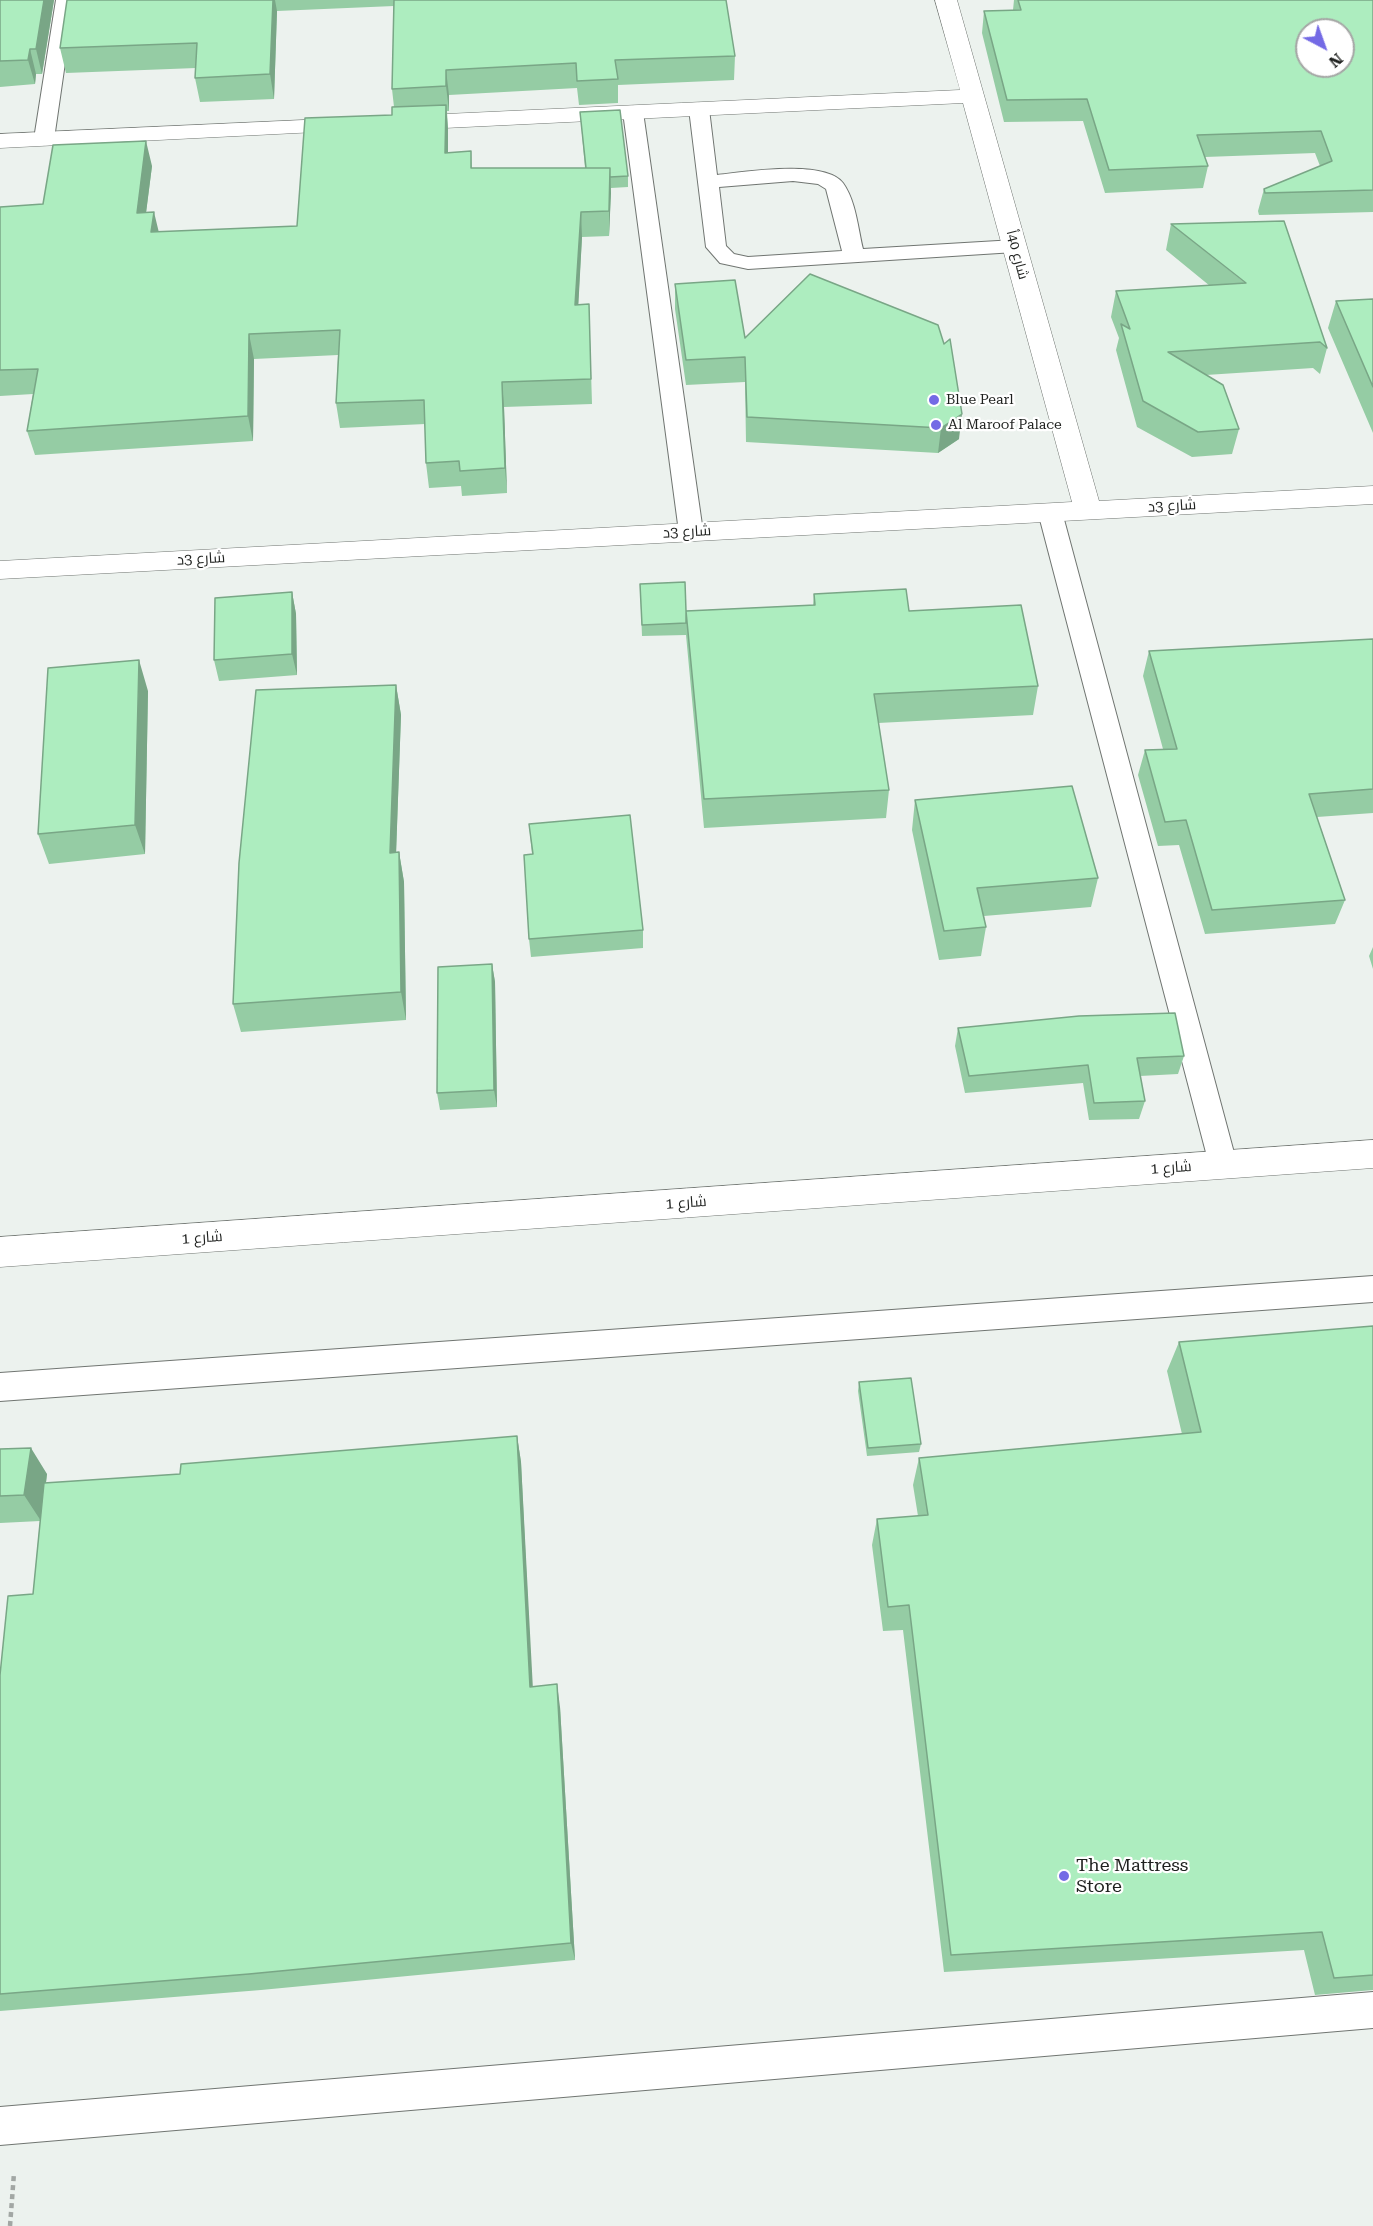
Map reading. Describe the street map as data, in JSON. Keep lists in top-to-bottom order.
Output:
{
  "streets": {
    "street": ["شارع 40أ", "شارع 3د", "شارع 1"]
  },
  "crossings": [
    ["شارع 40أ", "شارع 3د"]
  ],
  "places": ["Blue Pearl", "Al Maroof Palace", "The Mattress Store"],
  "north": "bottom right"
}
